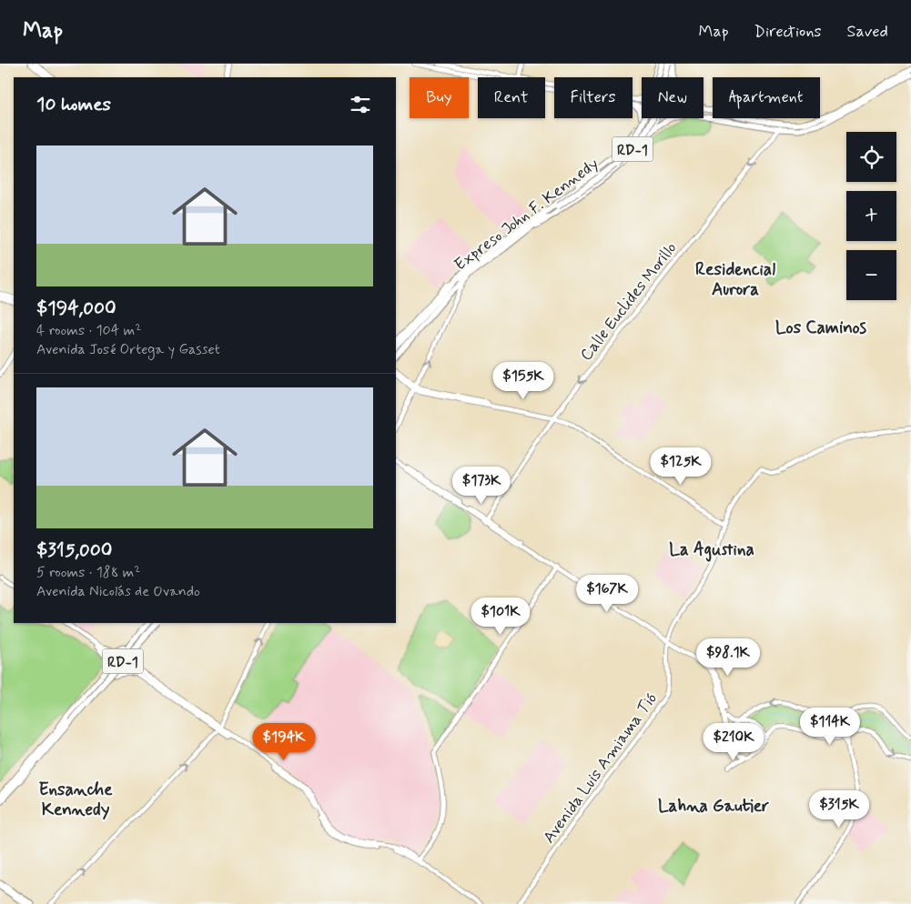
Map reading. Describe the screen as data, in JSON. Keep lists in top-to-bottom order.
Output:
{
  "streets": {
    "highway": ["RD-1", "Expreso John F. Kennedy"],
    "main road": ["Calle Euclides Morillo", "Avenida Luis Amiama Tió"]
  },
  "crossings": [
    ["RD-1", "Expreso John F. Kennedy"]
  ],
  "one_way": ["Calle Euclides Morillo"],
  "districts": [
    "Residencial Aurora",
    "Los Caminos",
    "La Agustina",
    "Ensanche Kennedy",
    "Lahna Gautier"
  ],
  "page": {
    "header": "Map",
    "nav": ["Map", "Directions", "Saved"],
    "chip": [
      "Buy",
      "Rent",
      "Filters",
      "New",
      "Apartment"
    ],
    "heading": "10 homes",
    "map_buttons": ["+", "−"],
    "list": [
      {
        "name": "$194,000",
        "note": "4 rooms · 104 m² · Avenida José Ortega y Gasset"
      },
      {
        "name": "$315,000",
        "note": "5 rooms · 188 m² · Avenida Nicolás de Ovando"
      }
    ],
    "price": [
      "$155K",
      "$125K",
      "$173K",
      "$167K",
      "$101K",
      "$98.1K",
      "$114K",
      "$194K",
      "$210K",
      "$315K"
    ]
  }
}
